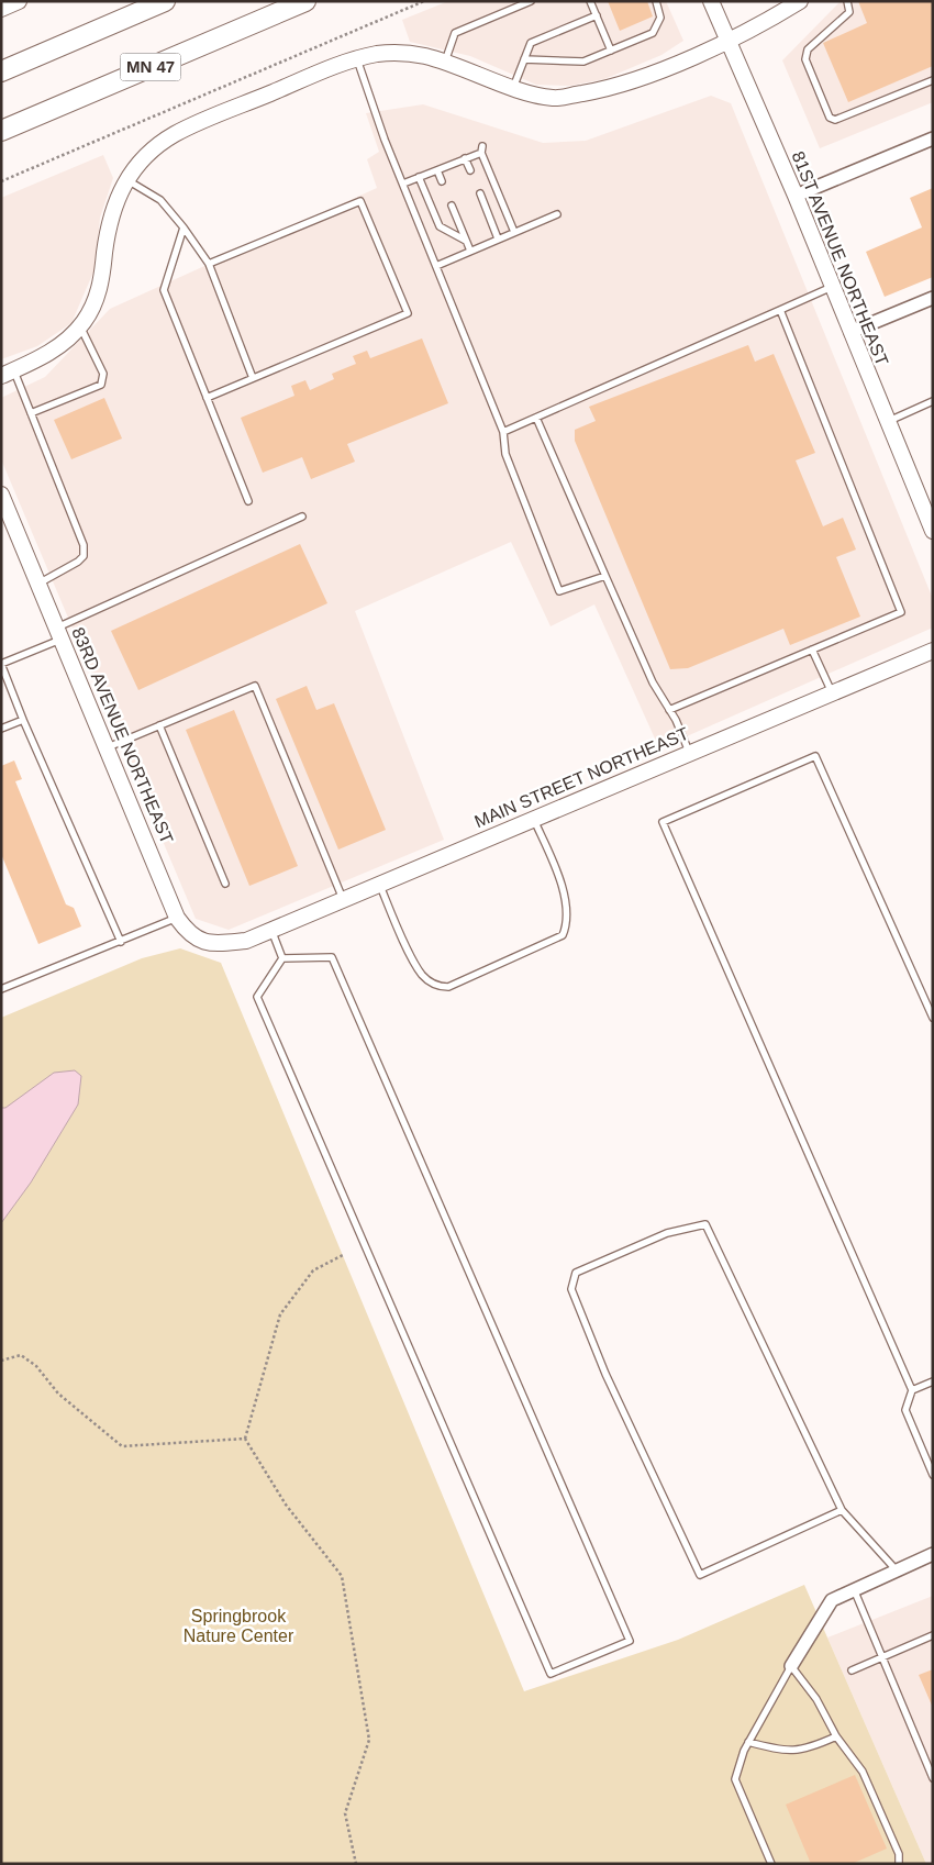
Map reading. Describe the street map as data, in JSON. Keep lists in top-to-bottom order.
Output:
{
  "streets": {
    "main road": ["MN 47"],
    "street": ["81ST AVENUE NORTHEAST", "83RD AVENUE NORTHEAST", "MAIN STREET NORTHEAST"]
  },
  "crossings": [
    ["83RD AVENUE NORTHEAST", "MAIN STREET NORTHEAST"]
  ],
  "parks": ["Springbrook Nature Center"]
}
